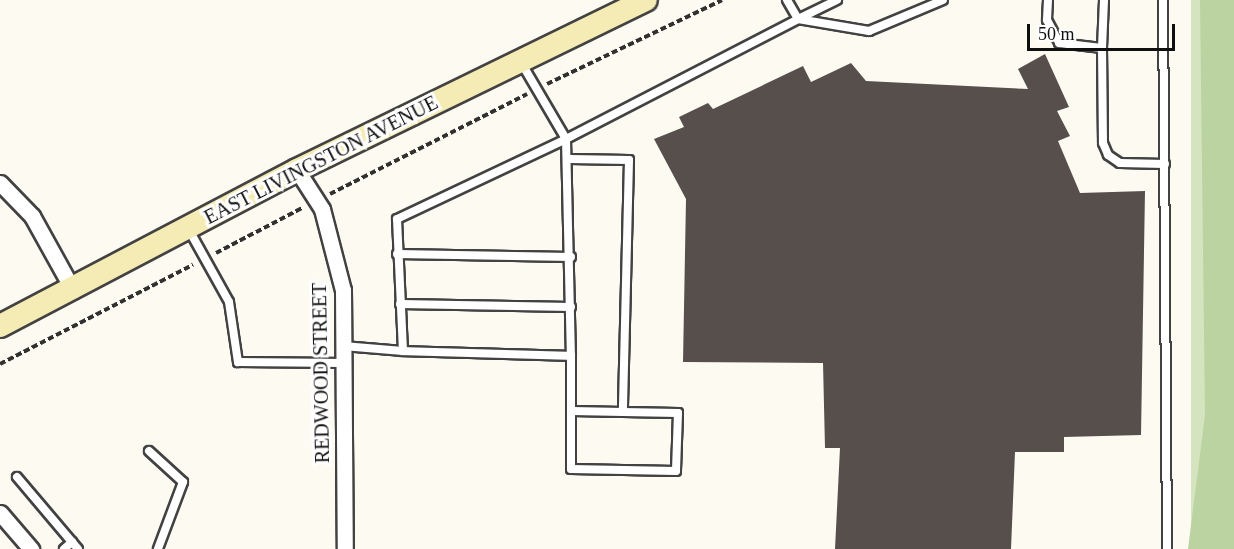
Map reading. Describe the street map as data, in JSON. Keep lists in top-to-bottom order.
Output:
{
  "streets": {
    "main road": ["EAST LIVINGSTON AVENUE"],
    "street": ["REDWOOD STREET"]
  },
  "crossings": [
    ["EAST LIVINGSTON AVENUE", "REDWOOD STREET"]
  ],
  "scale_bar": "50 m"
}
